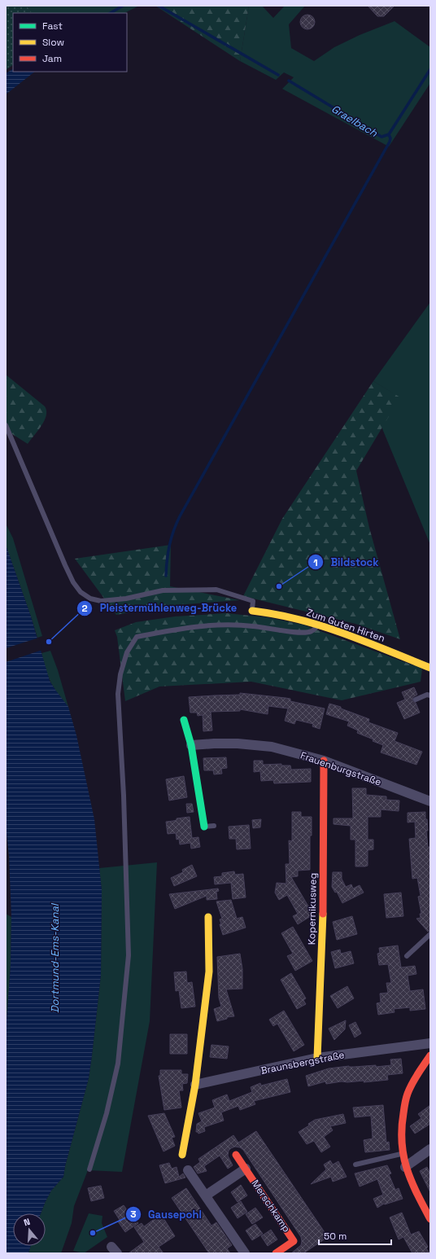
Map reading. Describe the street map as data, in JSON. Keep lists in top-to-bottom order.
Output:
{
  "streets": {
    "street": [
      "Zum Guten Hirten",
      "Frauenburgstraße",
      "Kopernikusweg",
      "Braunsbergstraße",
      "Merschkamp"
    ]
  },
  "crossings": [
    ["Frauenburgstraße", "Kopernikusweg"],
    ["Kopernikusweg", "Braunsbergstraße"]
  ],
  "water": ["Graelbach", "Dortmund-Ems-Kanal"],
  "places": ["Bildstock", "Pleistermühlenweg-Brücke", "Gausepohl"],
  "legend": ["Fast", "Slow", "Jam"],
  "scale_bar": "50 m",
  "north": "top"
}
